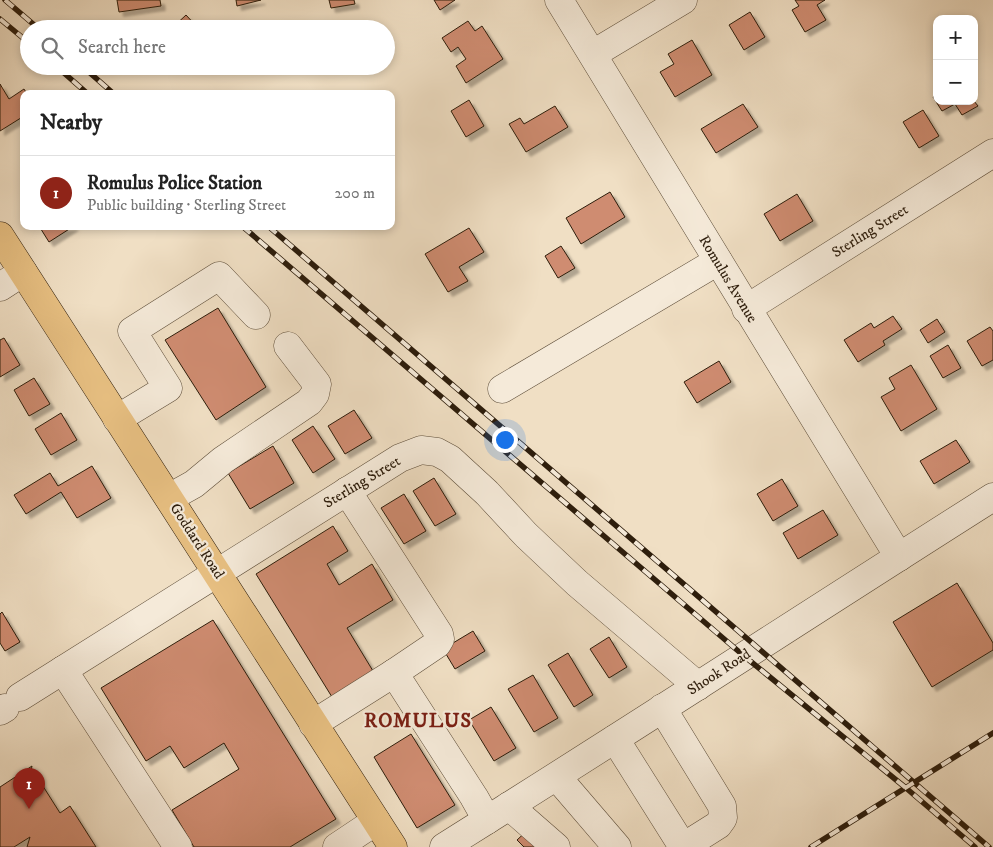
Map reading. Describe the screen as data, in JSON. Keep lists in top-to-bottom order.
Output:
{
  "streets": {
    "main road": ["Goddard Road"],
    "street": ["Sterling Street", "Romulus Avenue", "Shook Road"]
  },
  "crossings": [
    ["Sterling Street", "Romulus Avenue"],
    ["Sterling Street", "Goddard Road"],
    ["Sterling Street", "Shook Road"],
    ["Romulus Avenue", "Shook Road"]
  ],
  "districts": ["ROMULUS"],
  "page": {
    "map_buttons": ["+", "−"],
    "search": "Search here",
    "heading": "Nearby",
    "list": [
      {
        "mark": "1",
        "name": "Romulus Police Station",
        "note": "Public building · Sterling Street",
        "value": "200 m"
      }
    ],
    "pins": "1"
  }
}
